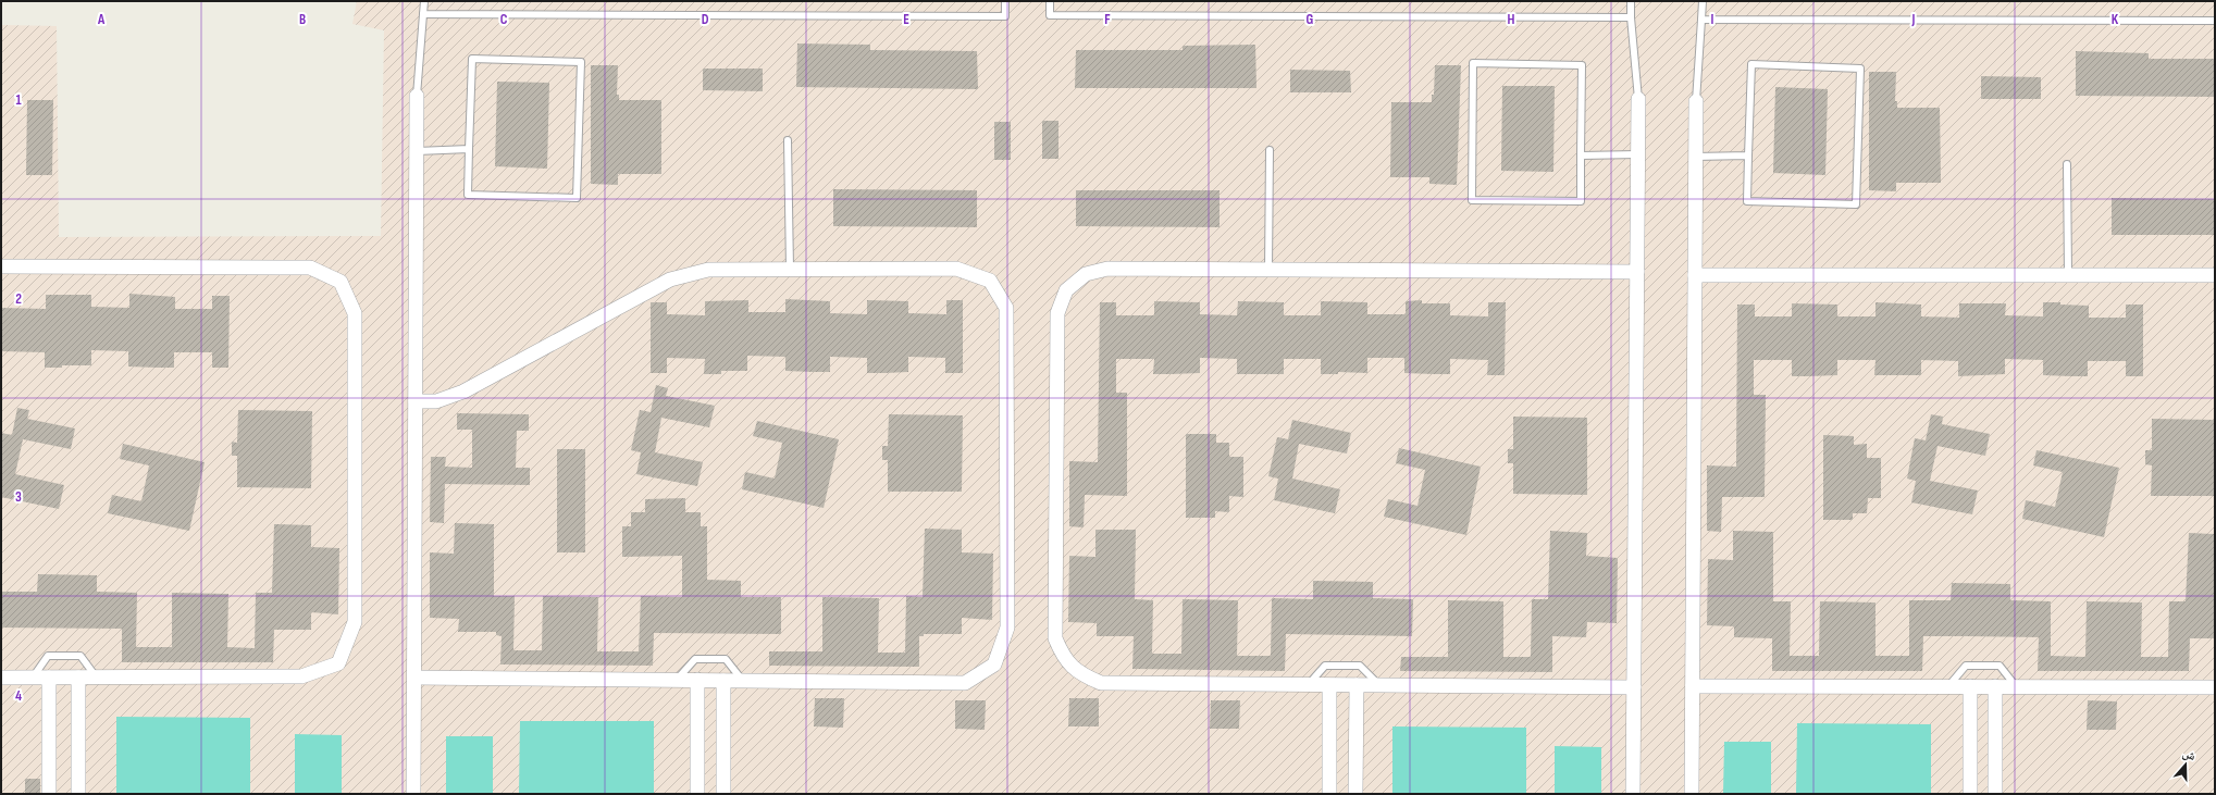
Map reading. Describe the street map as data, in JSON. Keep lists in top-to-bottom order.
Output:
{
  "north": "top",
  "grid": {
    "columns": [
      "A",
      "B",
      "C",
      "D",
      "E",
      "F",
      "G",
      "H",
      "I",
      "J",
      "K"
    ],
    "rows": [
      "1",
      "2",
      "3",
      "4"
    ]
  }
}
